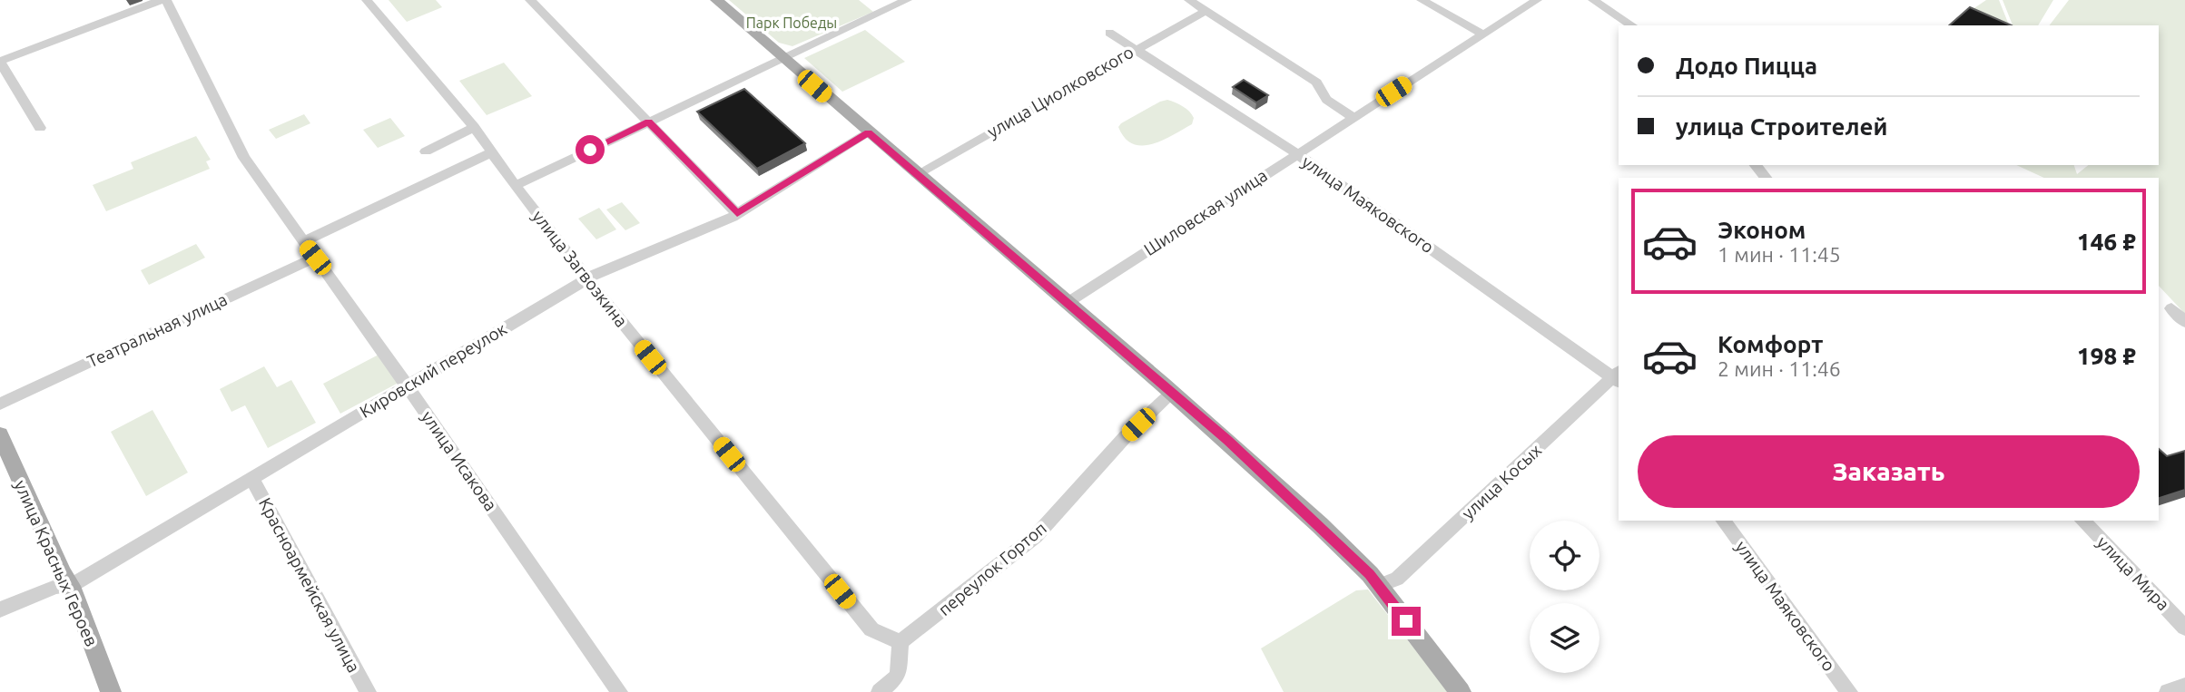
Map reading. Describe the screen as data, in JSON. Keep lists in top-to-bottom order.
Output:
{
  "streets": {
    "main road": ["улица Красных Героев"],
    "street": [
      "улица Циолковского",
      "улица Маяковского",
      "Шиловская улица",
      "улица Загвозкина",
      "Театральная улица",
      "Кировский переулок",
      "улица Исакова",
      "улица Косых",
      "переулок Гортоп",
      "улица Мира",
      "Красноармейская улица"
    ]
  },
  "crossings": [
    ["улица Циолковского", "улица Маяковского"],
    ["улица Маяковского", "Шиловская улица"],
    ["улица Маяковского", "улица Косых"],
    ["улица Загвозкина", "Кировский переулок"],
    ["улица Загвозкина", "переулок Гортоп"],
    ["Театральная улица", "улица Исакова"],
    ["Кировский переулок", "улица Исакова"],
    ["Кировский переулок", "улица Красных Героев"],
    ["Кировский переулок", "Красноармейская улица"]
  ],
  "parks": ["Парк Победы"],
  "page": {
    "banner": ["Додо Пицца", "улица Строителей"],
    "list": [
      {
        "name": "Эконом",
        "note": "1 мин · 11:45",
        "value": "146 ₽"
      },
      {
        "name": "Комфорт",
        "note": "2 мин · 11:46",
        "value": "198 ₽"
      }
    ],
    "buttons": "Заказать"
  }
}
